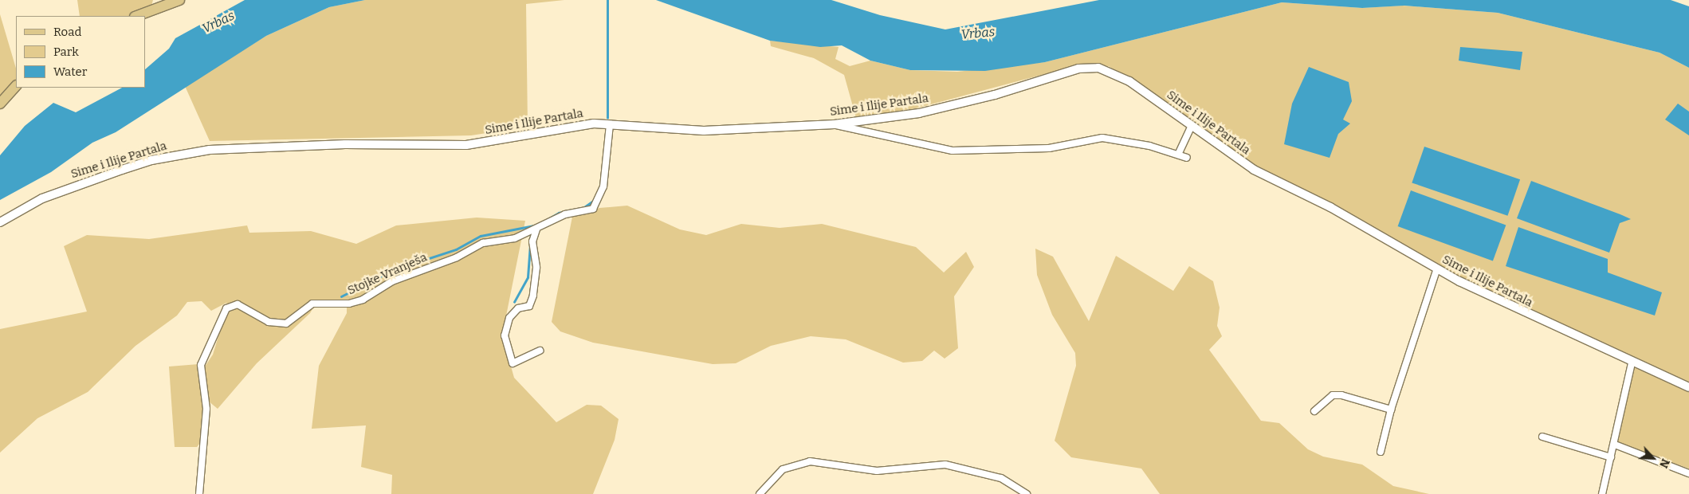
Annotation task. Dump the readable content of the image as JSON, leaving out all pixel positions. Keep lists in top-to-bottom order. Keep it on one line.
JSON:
{"streets":{"street":["Sime i Ilije Partala","Stojke Vranješa"]},"crossings":[["Sime i Ilije Partala","Stojke Vranješa"]],"water":["Vrbas"],"legend":["Road","Park","Water"],"north":"bottom right"}
